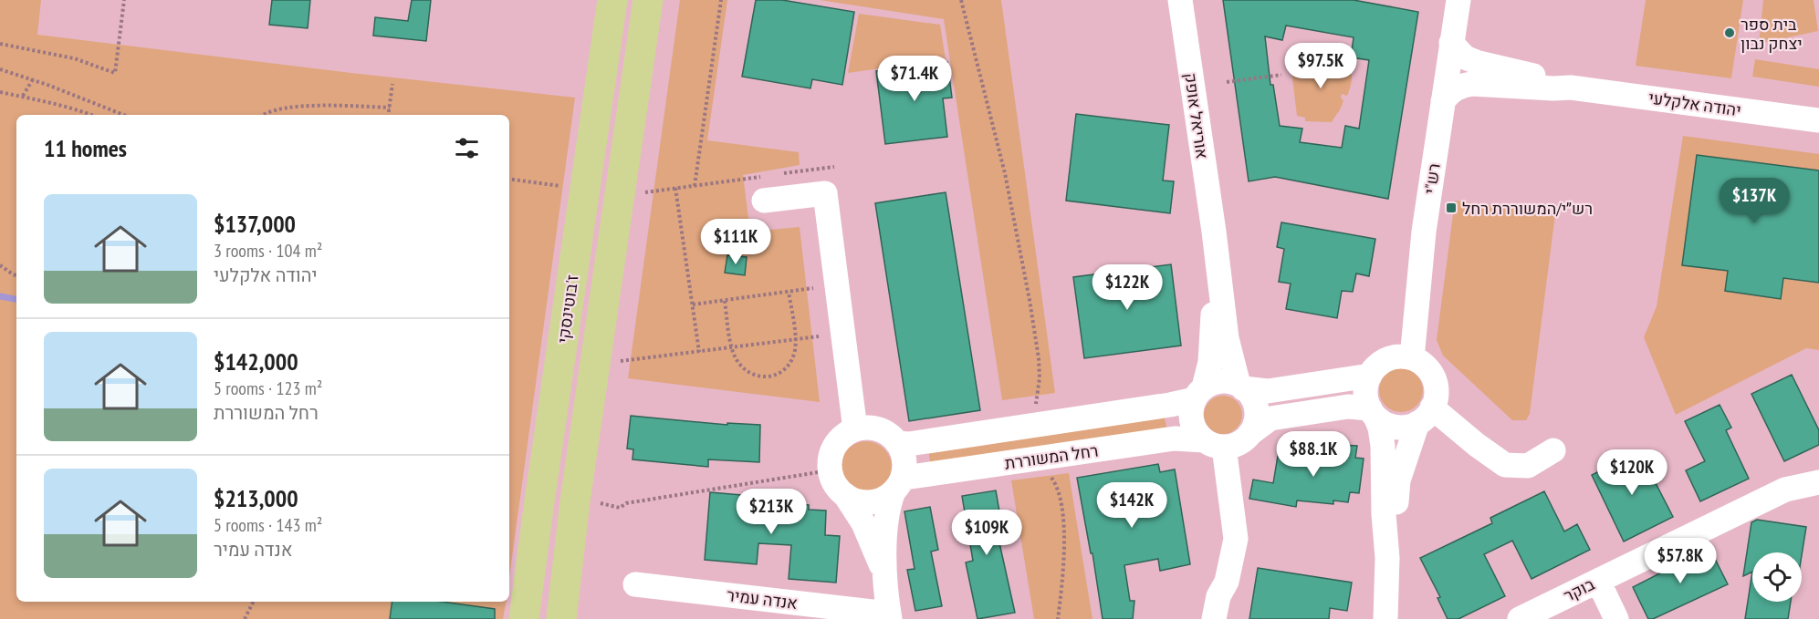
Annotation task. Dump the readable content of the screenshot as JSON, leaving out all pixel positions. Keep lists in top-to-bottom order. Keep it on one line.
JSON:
{"streets":{"main road":["ז'בוטינסקי"],"street":["יהודה אלקלעי","אוריאל אופק","רש\"י","רחל המשוררת","בוקר","אנדה עמיר"]},"crossings":[["יהודה אלקלעי","רש\"י"],["אוריאל אופק","רחל המשוררת"]],"places":{"other":["בית ספר יצחק נבון"],"transit":["רש״י/המשוררת רחל"]},"page":{"price":["$97.5K","$71.4K","$137K","$111K","$122K","$88.1K","$120K","$142K","$213K","$109K","$57.8K"],"heading":"11 homes","list":[{"name":"$137,000","note":"3 rooms · 104 m² · יהודה אלקלעי"},{"name":"$142,000","note":"5 rooms · 123 m² · רחל המשוררת"},{"name":"$213,000","note":"5 rooms · 143 m² · אנדה עמיר"}]}}
